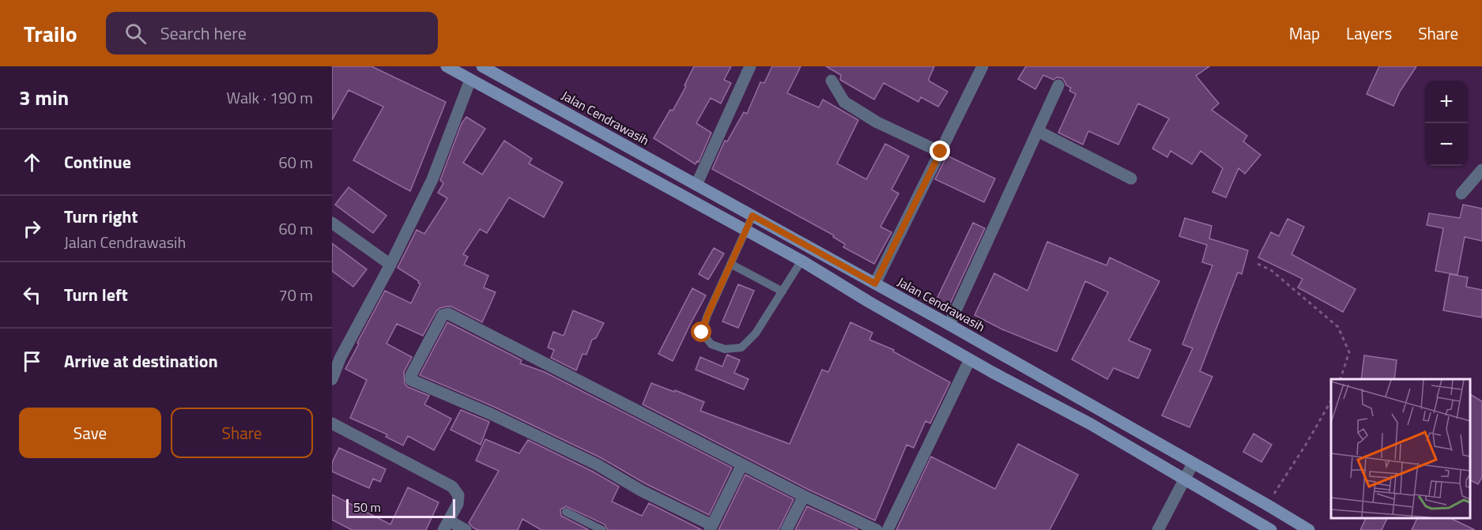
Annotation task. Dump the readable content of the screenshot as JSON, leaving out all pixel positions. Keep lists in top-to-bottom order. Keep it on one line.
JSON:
{"streets":{"main road":["Jalan Cendrawasih"]},"scale_bar":"50 m","page":{"header":"Trailo","search":"Search here","nav":["Map","Layers","Share"],"heading":["3 min","Walk · 190 m"],"map_buttons":["+","−"],"list":[["Continue","60 m"],["Turn right","Jalan Cendrawasih","60 m"],["Turn left","70 m"],"Arrive at destination"],"buttons":["Save","Share"],"scale":"50 m"}}
